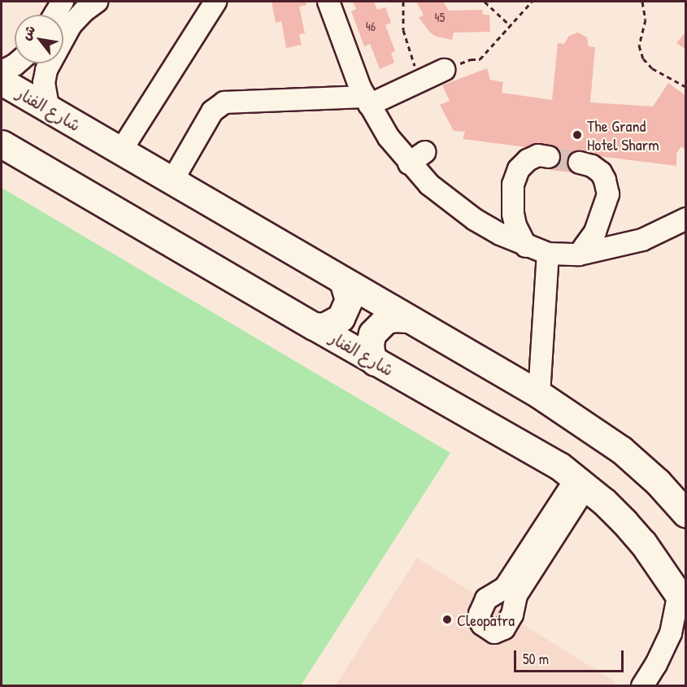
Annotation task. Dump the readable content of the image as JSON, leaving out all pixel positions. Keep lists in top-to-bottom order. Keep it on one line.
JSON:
{"streets":{"main road":["شارع الفنار"]},"places":["The Grand Hotel Sharm","Cleopatra"],"house_numbers":["45","46"],"scale_bar":"50 m","north":"top left"}
